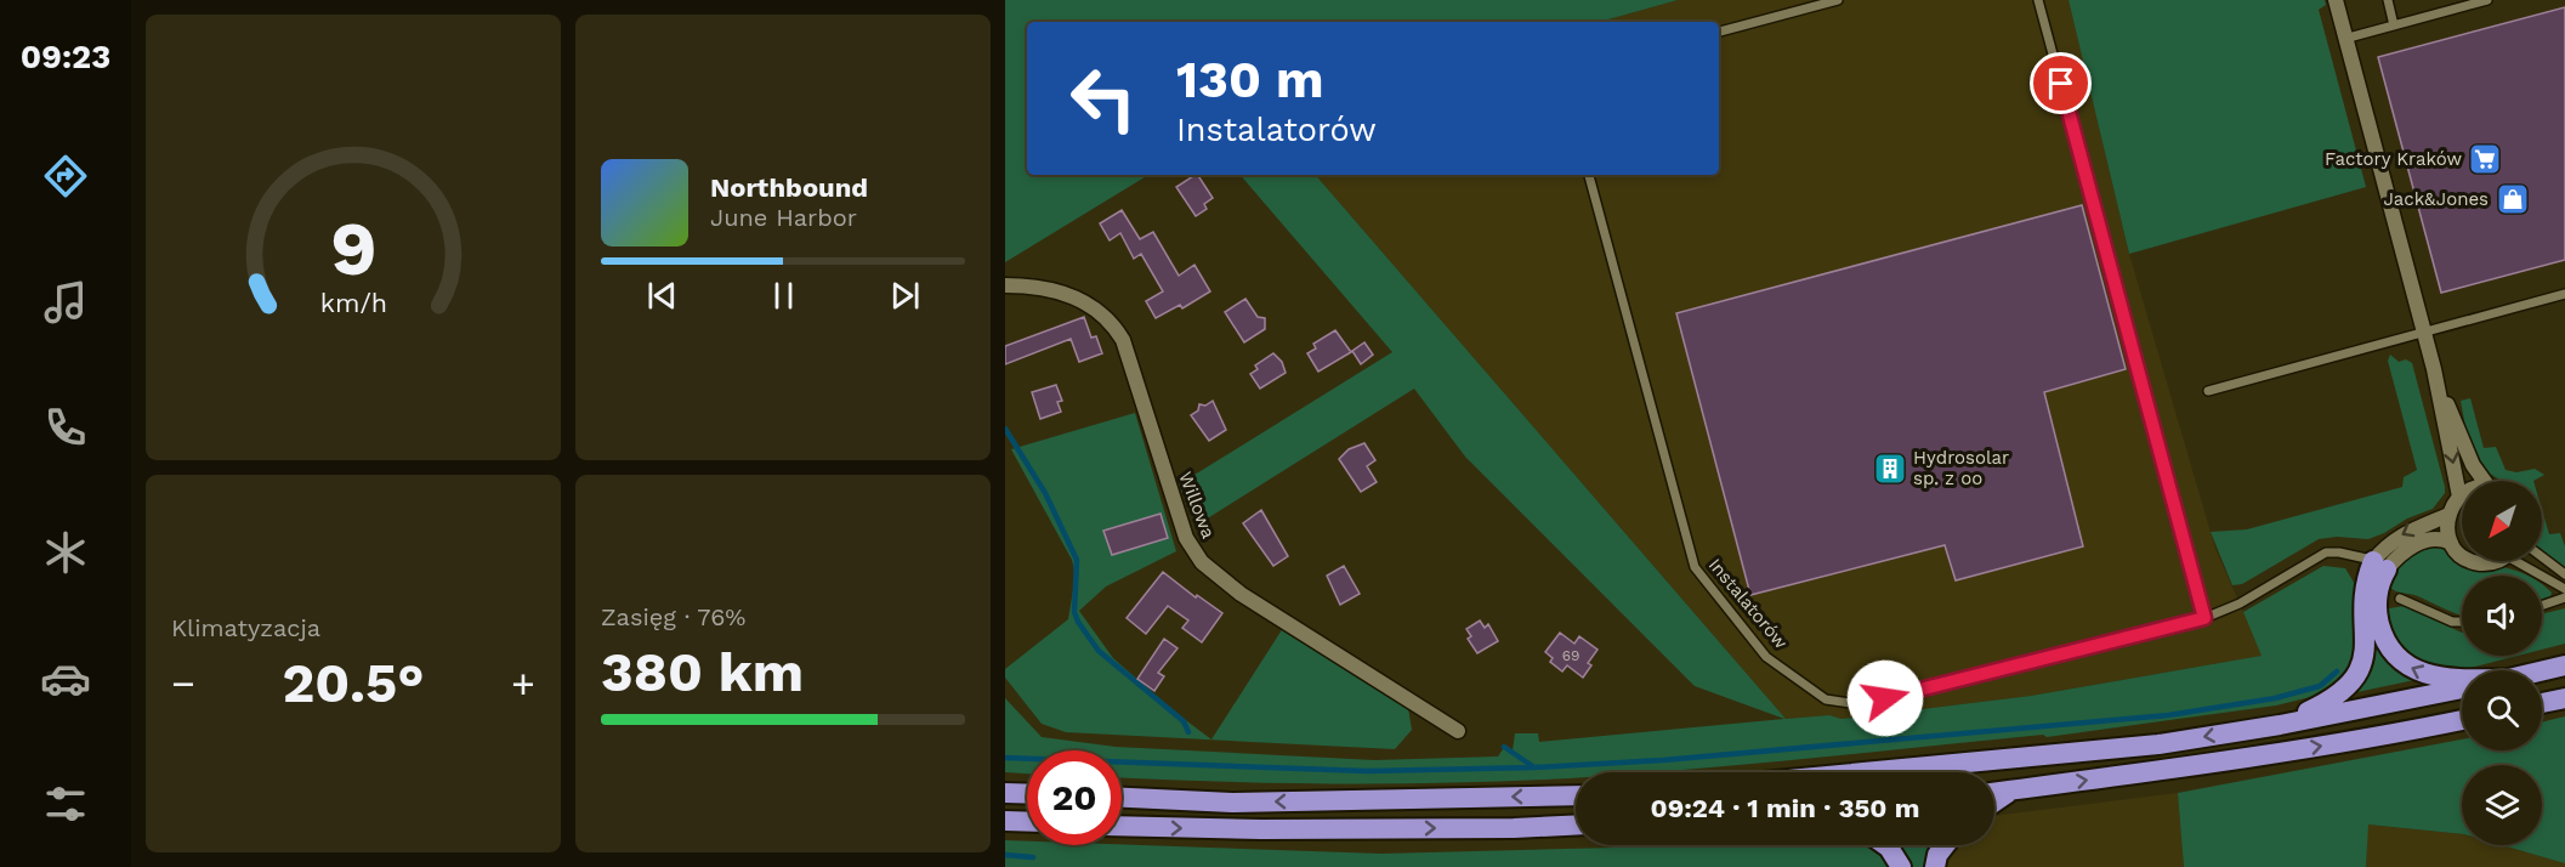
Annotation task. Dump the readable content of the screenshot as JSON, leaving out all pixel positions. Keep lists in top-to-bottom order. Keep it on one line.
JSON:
{"streets":{"street":["Willowa"],"lane":["Instalatorów"]},"places":{"supermarket":["Factory Kraków"],"shop":["Jack&Jones"],"building":["Hydrosolar sp. z oo"]},"house_numbers":["69"],"north":"bottom left","page":{"tabs":"09:23","turn":["130 m","Instalatorów"],"song":["Northbound","June Harbor"],"tile":["Klimatyzacja",["Zasięg · 76%","380 km"]],"heat":["−","20.5°","+"],"limit":"20","trip":"09:24 · 1 min · 350 m","gauge":["9","km/h"]}}
